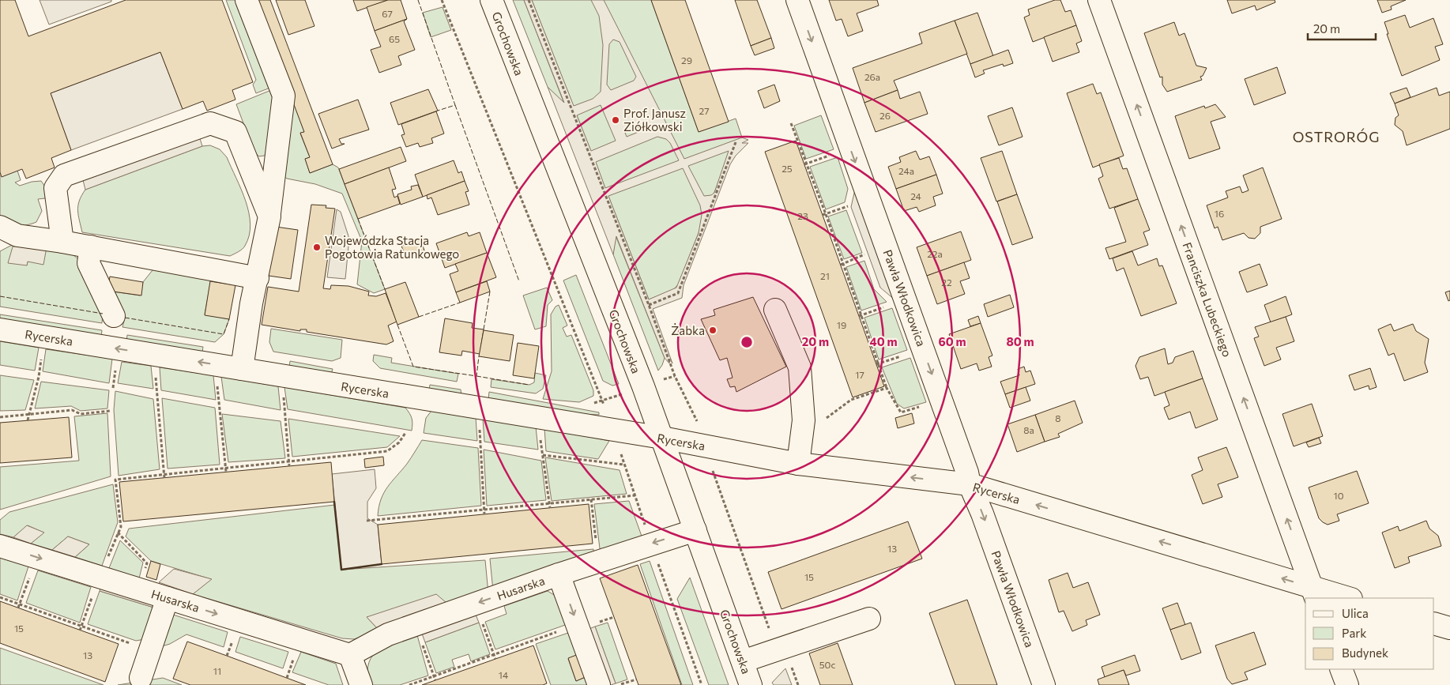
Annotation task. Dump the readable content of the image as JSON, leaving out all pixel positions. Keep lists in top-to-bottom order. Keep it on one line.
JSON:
{"streets":{"street":["Grochowska","Pawła Włodkowica","Franciszka Lubeckiego","Rycerska","Husarska"]},"crossings":[["Grochowska","Rycerska"],["Grochowska","Husarska"],["Pawła Włodkowica","Rycerska"],["Franciszka Lubeckiego","Rycerska"]],"one_way":["Pawła Włodkowica","Franciszka Lubeckiego","Rycerska"],"districts":["OSTRORÓG"],"places":["Prof. Janusz Ziółkowski","Wojewódzka Stacja Pogotowia Ratunkowego","Żabka"],"house_numbers":["67","65","29","26a","27","26","25","24a","24","16","23","22a","21","22","19","17","8","8a","10","13","15","15","13","50c","11","14"],"legend":["Ulica","Park","Budynek"],"scale_bar":"20 m","rings":["20 m","40 m","60 m","80 m"]}
